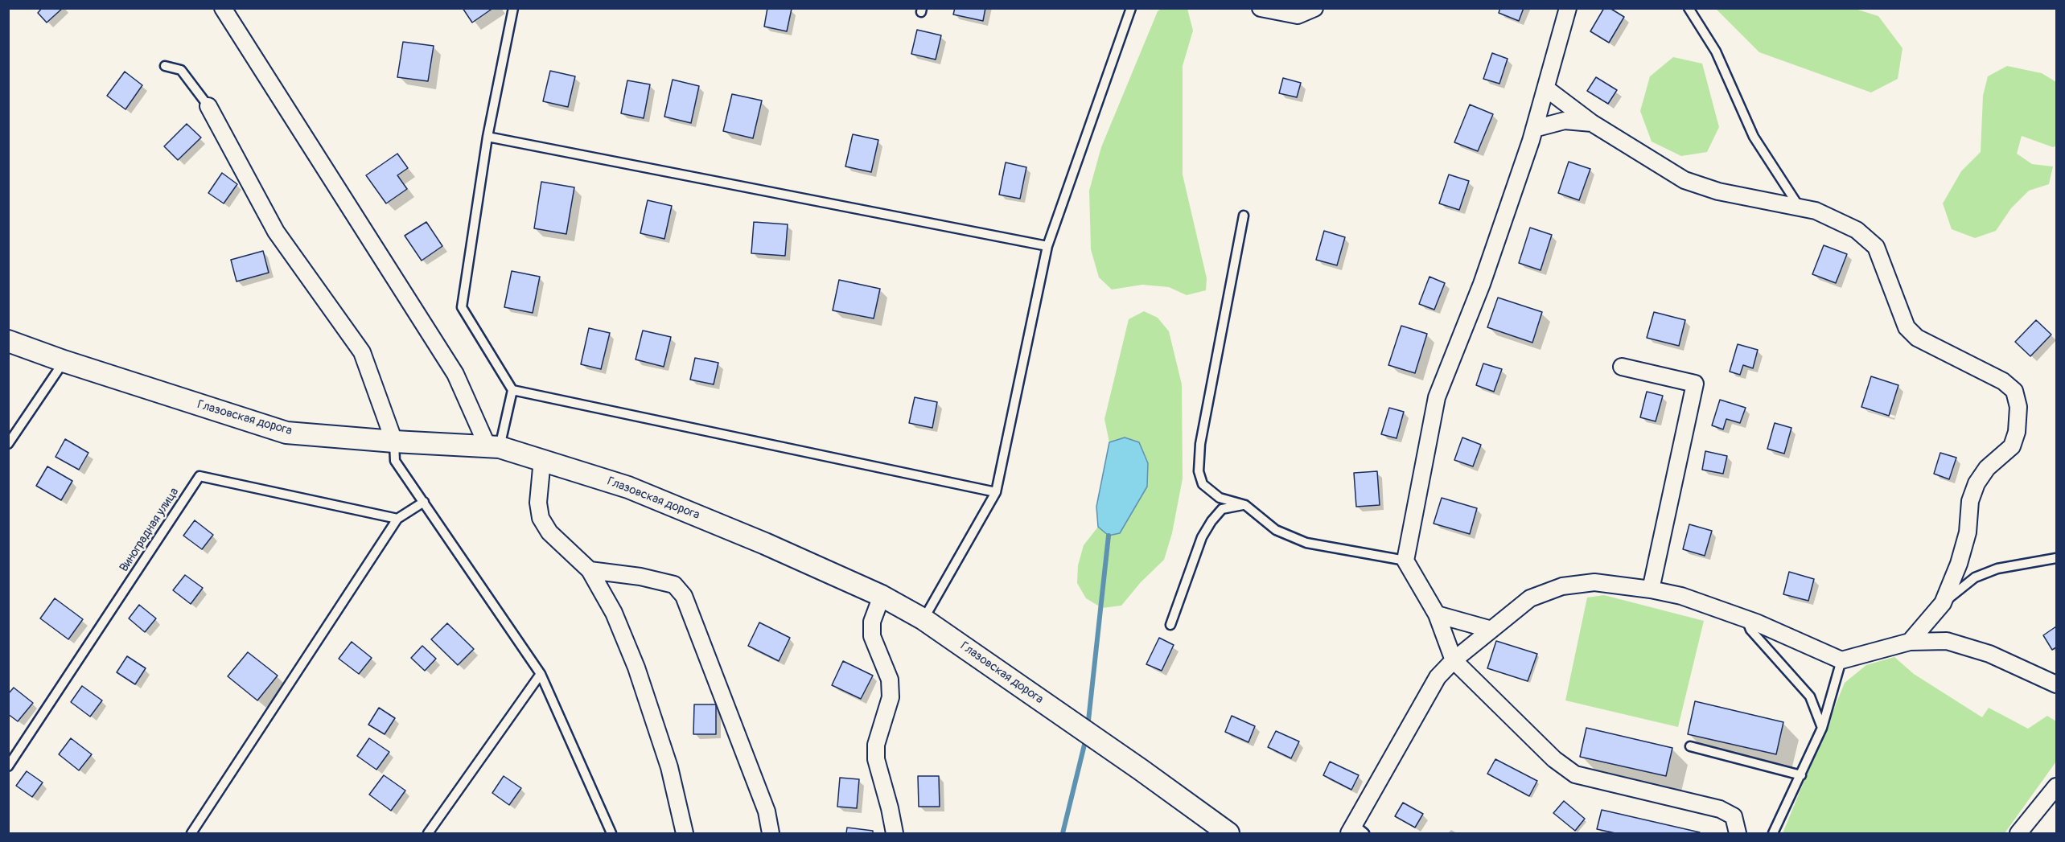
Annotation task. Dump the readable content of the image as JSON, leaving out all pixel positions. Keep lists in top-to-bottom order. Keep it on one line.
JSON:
{"streets":{"street":["Глазовская дорога"],"lane":["Виноградная улица"]}}
